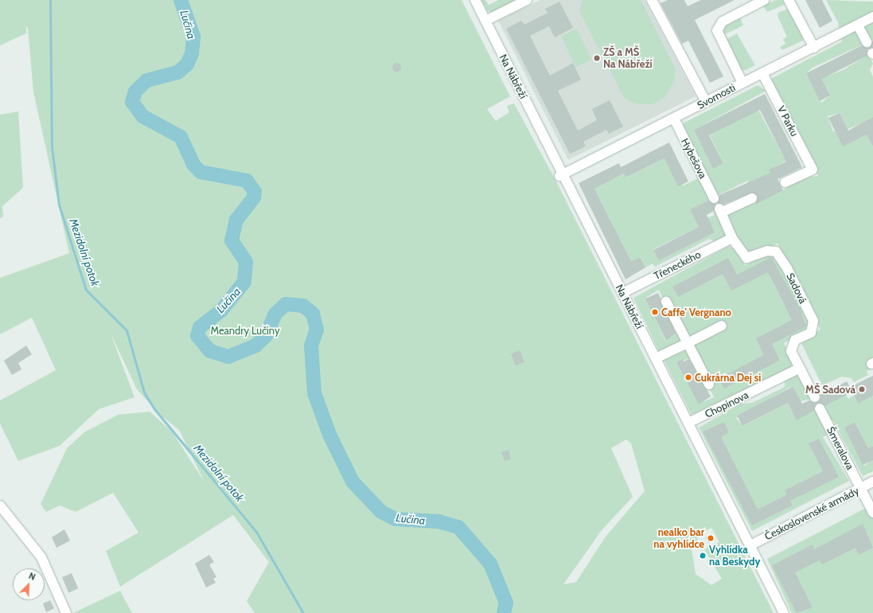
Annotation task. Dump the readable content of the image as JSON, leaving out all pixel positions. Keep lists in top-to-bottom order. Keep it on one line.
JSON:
{"streets":{"street":["Na Nábřeží","Svornosti","V Parku","Hybešova","Třeneckého","Sadová","Chopinova","Šmeralova","Československé armády"]},"crossings":[["Na Nábřeží","Svornosti"],["Na Nábřeží","Třeneckého"],["Na Nábřeží","Chopinova"],["Na Nábřeží","Československé armády"],["Svornosti","V Parku"],["Svornosti","Hybešova"],["Třeneckého","Sadová"],["Sadová","Chopinova"],["Šmeralova","Československé armády"]],"water":["Lučina","Mezidolní potok"],"parks":["Meandry Lučiny"],"places":["ZŠ a MŠ Na Nábřeží","Caffe' Vergnano","Cukrárna Dej si","MŠ Sadová","nealko bar na vyhlídce","Vyhlídka na Beskydy"],"north":"top right"}
